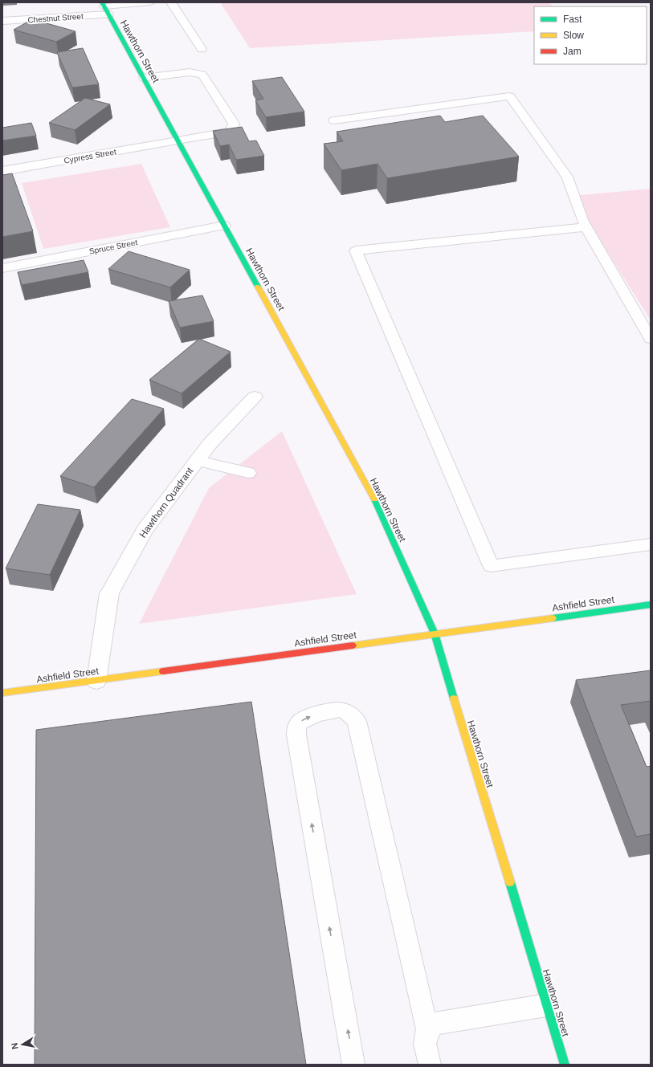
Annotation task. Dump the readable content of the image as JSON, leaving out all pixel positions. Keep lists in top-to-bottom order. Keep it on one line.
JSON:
{"streets":{"main road":["Hawthorn Street","Ashfield Street"],"street":["Chestnut Street","Cypress Street","Spruce Street","Hawthorn Quadrant"]},"crossings":[["Chestnut Street","Hawthorn Street"],["Hawthorn Street","Cypress Street"],["Hawthorn Street","Spruce Street"],["Hawthorn Street","Ashfield Street"],["Hawthorn Quadrant","Ashfield Street"]],"legend":["Fast","Slow","Jam"],"north":"left"}
